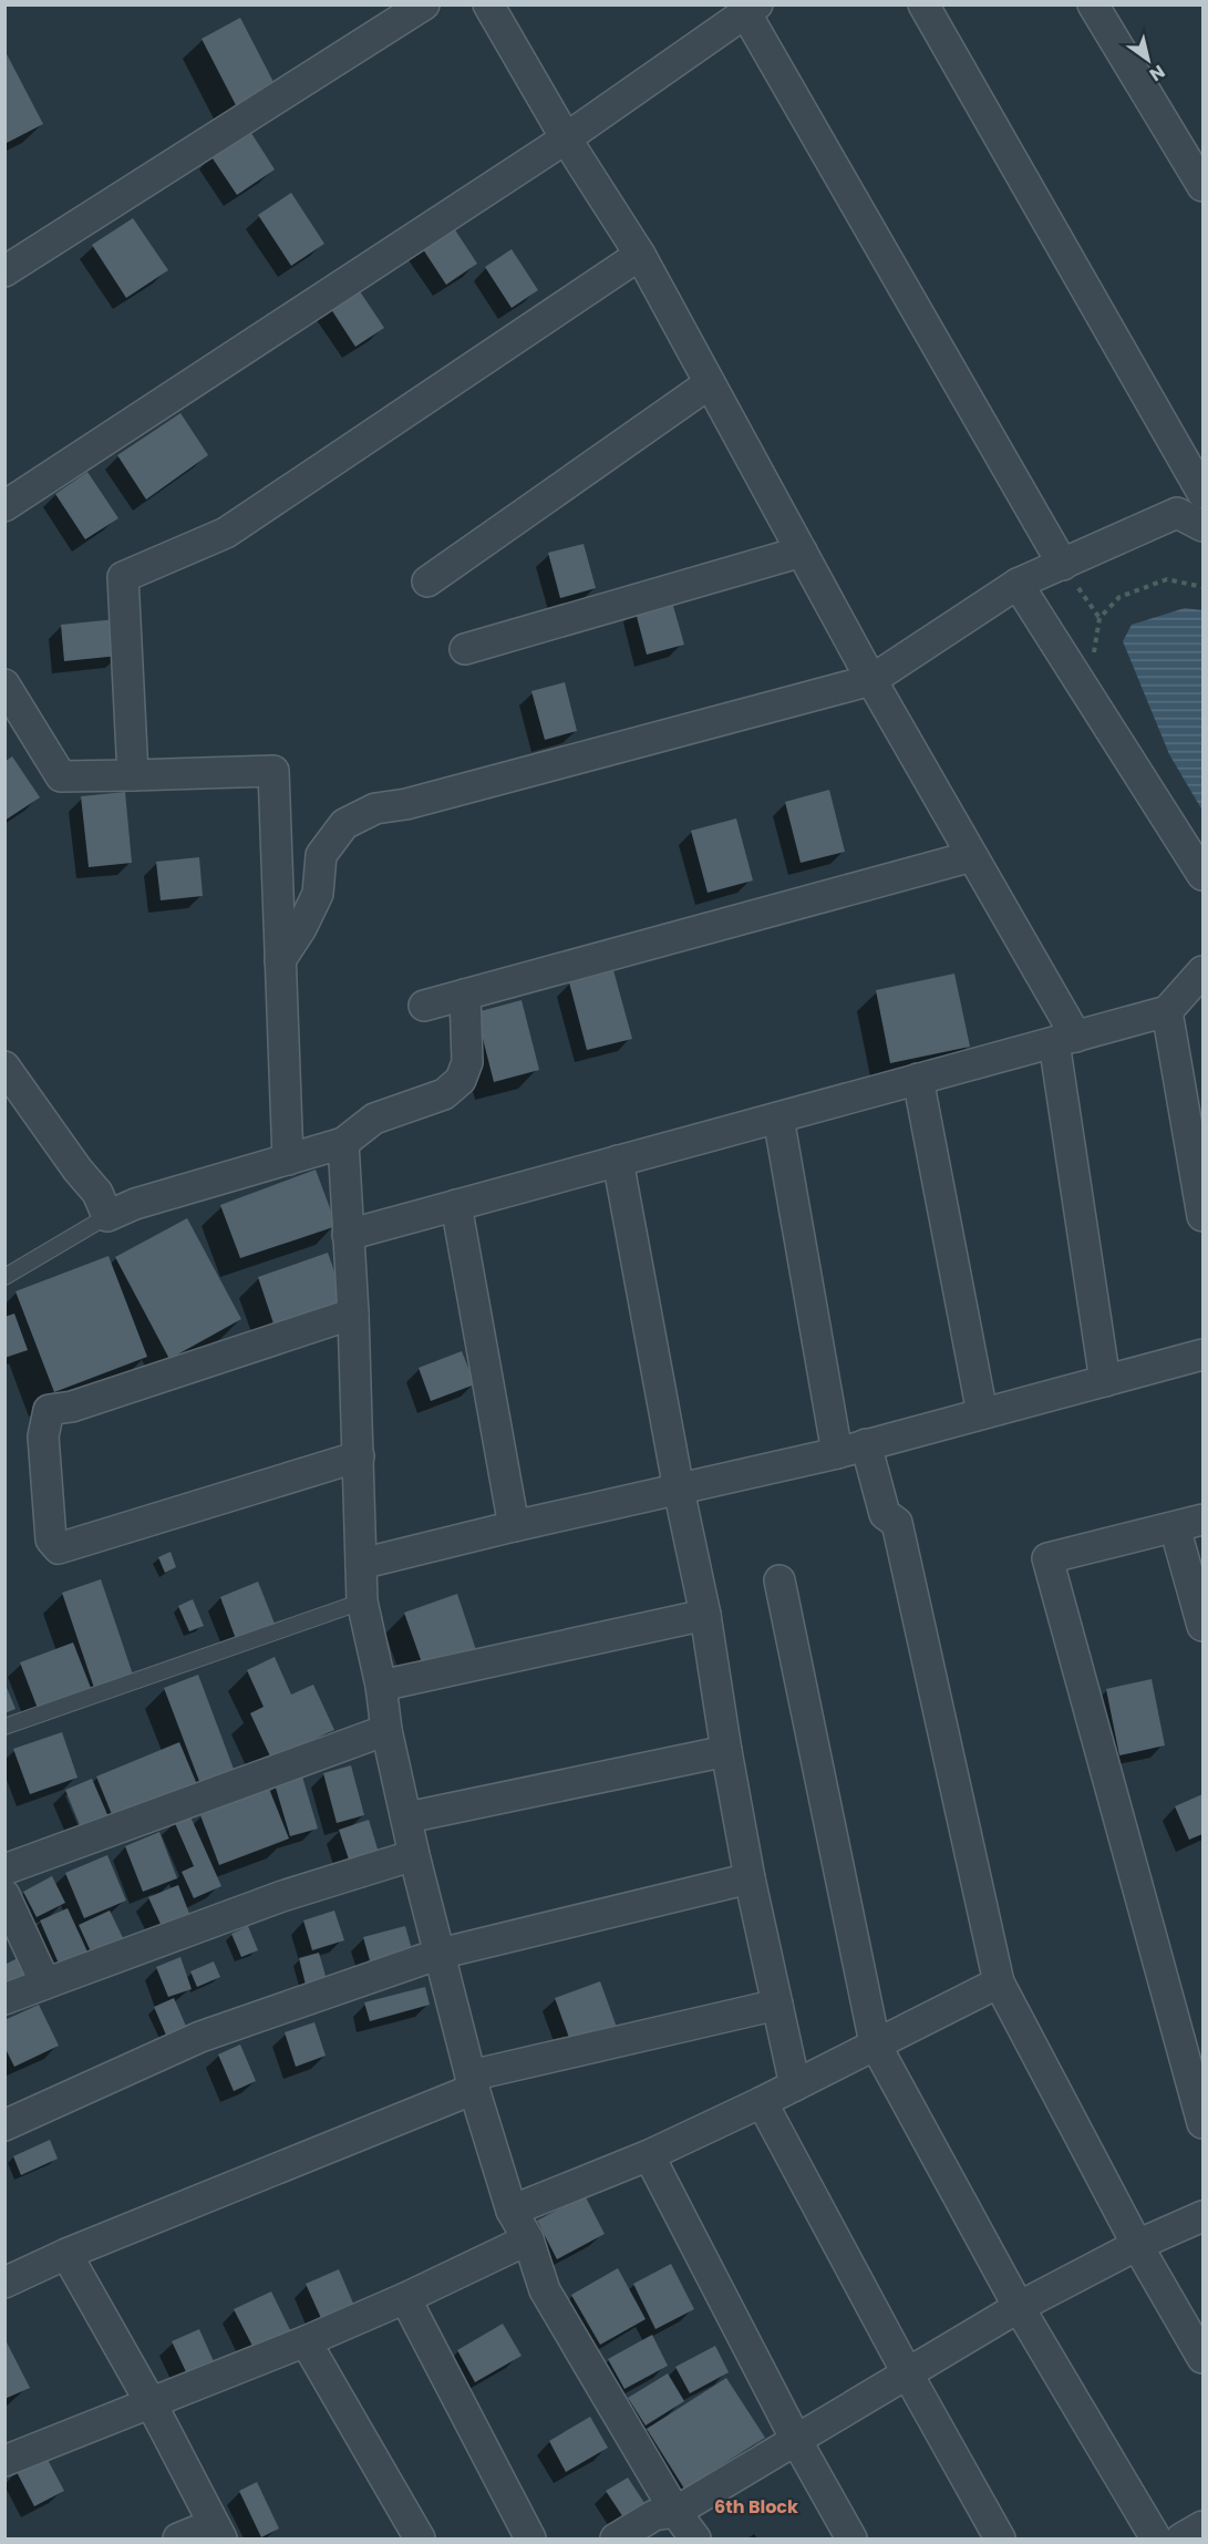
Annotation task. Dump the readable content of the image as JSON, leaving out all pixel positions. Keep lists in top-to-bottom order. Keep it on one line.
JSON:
{"districts":["6th Block"],"north":"bottom right"}
